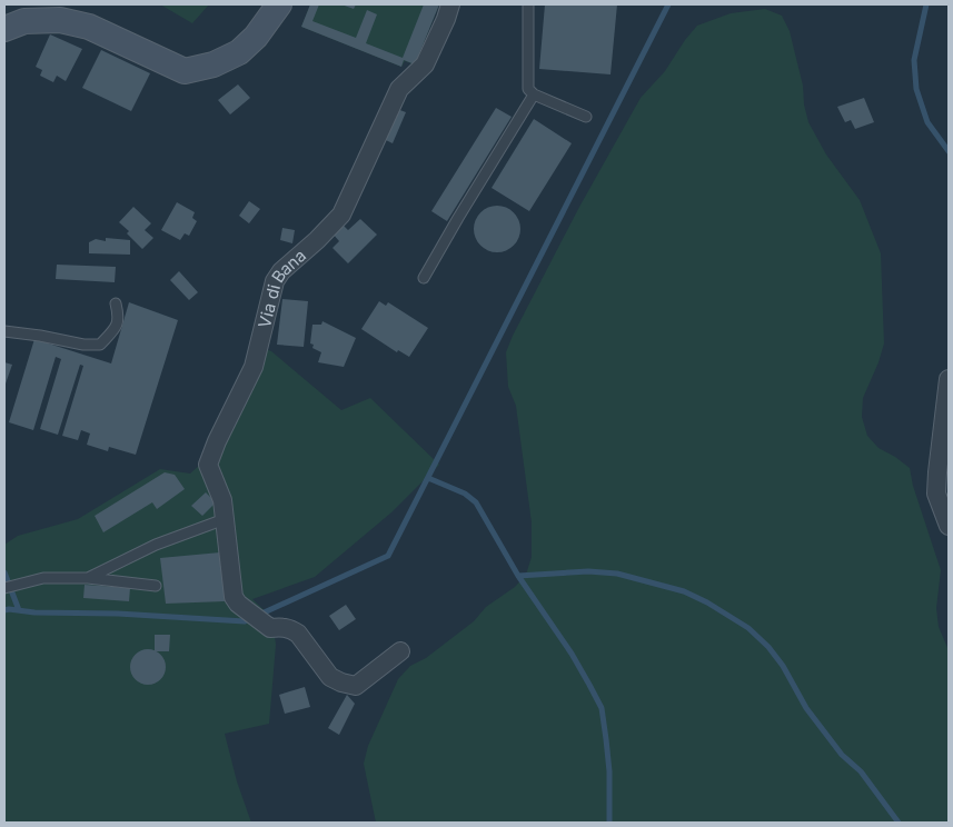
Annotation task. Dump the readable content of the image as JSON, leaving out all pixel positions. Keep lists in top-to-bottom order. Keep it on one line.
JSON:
{"streets":{"street":["Via di Bana"]}}
